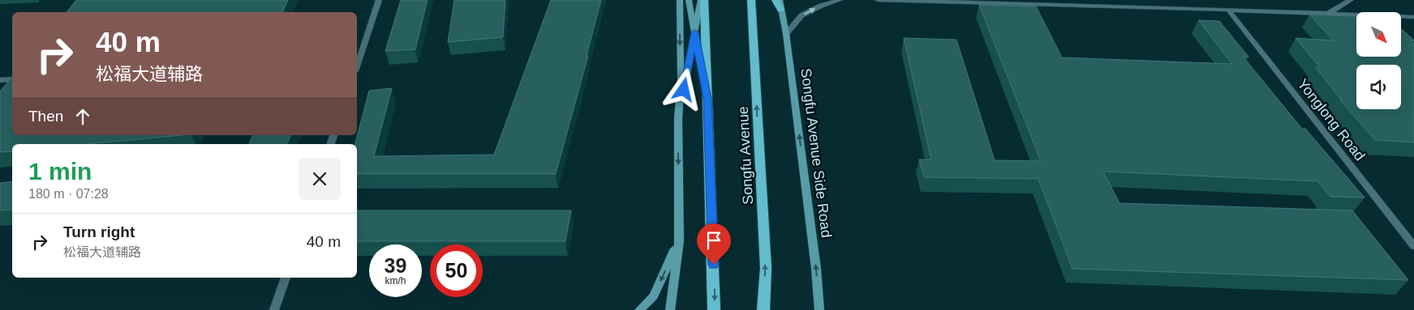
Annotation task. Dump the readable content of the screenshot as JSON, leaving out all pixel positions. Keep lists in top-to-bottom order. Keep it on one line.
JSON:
{"streets":{"main road":["Songfu Avenue Side Road","Songfu Avenue"],"street":["Yonglong Road"]},"one_way":["Songfu Avenue Side Road"],"north":"bottom right","page":{"turn":["40 m","松福大道辅路"],"then":"Then","heading":["1 min","180 m · 07:28"],"list":[{"name":"Turn right","note":"松福大道辅路","value":"40 m"}],"speed":"39 km/h","limit":"50"}}
